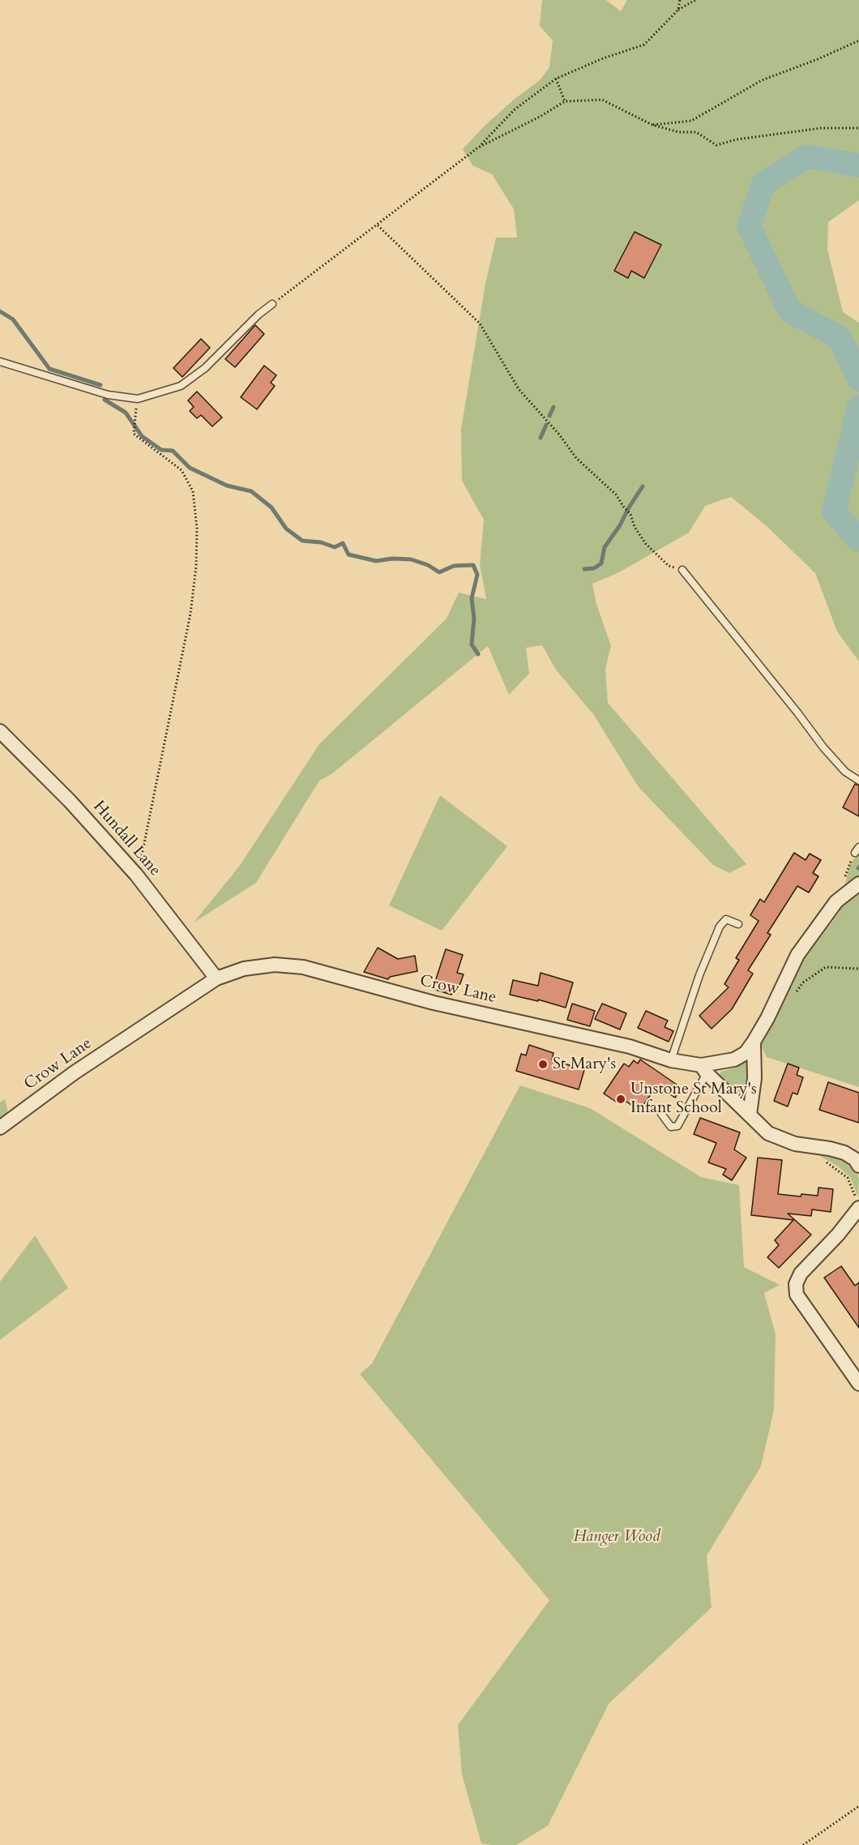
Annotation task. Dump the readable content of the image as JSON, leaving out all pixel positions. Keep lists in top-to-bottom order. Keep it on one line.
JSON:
{"streets":{"street":["Hundall Lane","Crow Lane"]},"crossings":[["Hundall Lane","Crow Lane"]],"parks":["Hanger Wood"],"places":["St Mary's","Unstone St Mary's Infant School"]}
